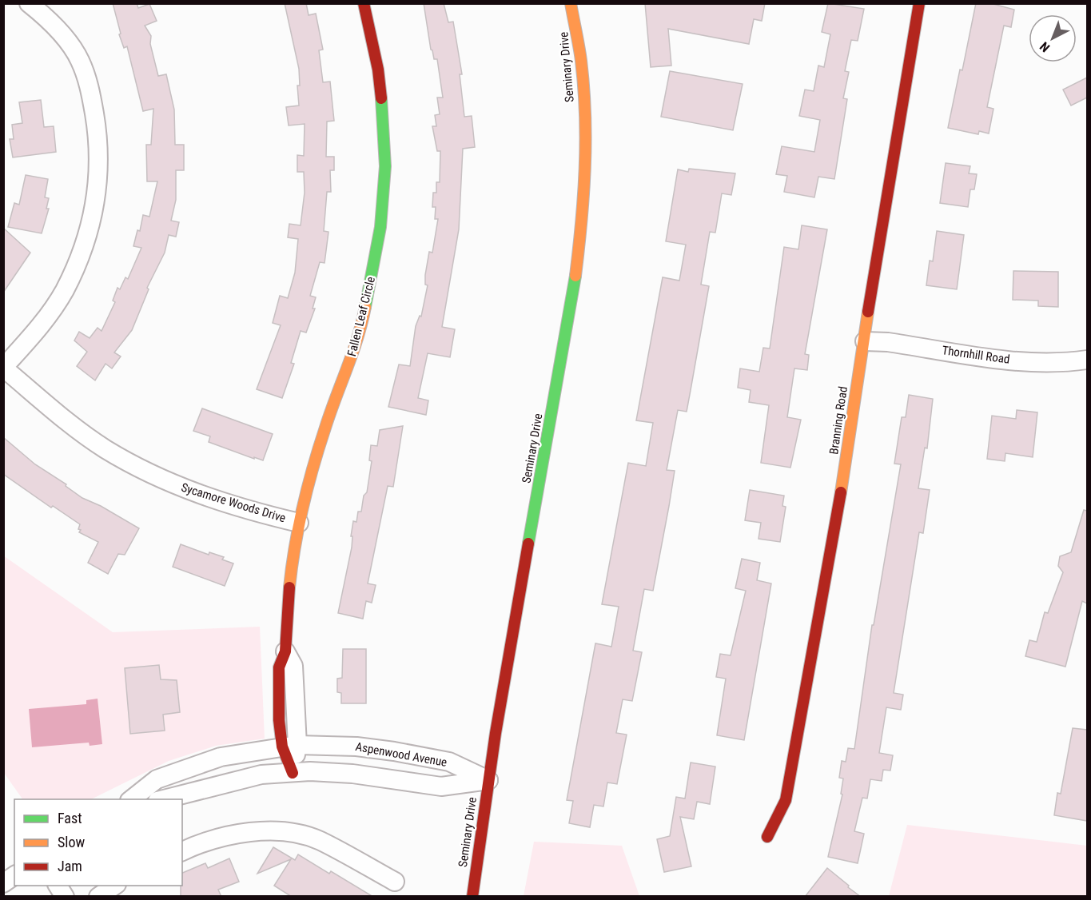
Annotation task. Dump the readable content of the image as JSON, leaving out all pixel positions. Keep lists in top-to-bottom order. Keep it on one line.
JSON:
{"streets":{"street":["Seminary Drive","Fallen Leaf Circle","Thornhill Road","Branning Road","Sycamore Woods Drive","Aspenwood Avenue"]},"crossings":[["Seminary Drive","Aspenwood Avenue"],["Fallen Leaf Circle","Sycamore Woods Drive"],["Fallen Leaf Circle","Aspenwood Avenue"],["Thornhill Road","Branning Road"]],"legend":["Fast","Slow","Jam"],"north":"bottom left"}
